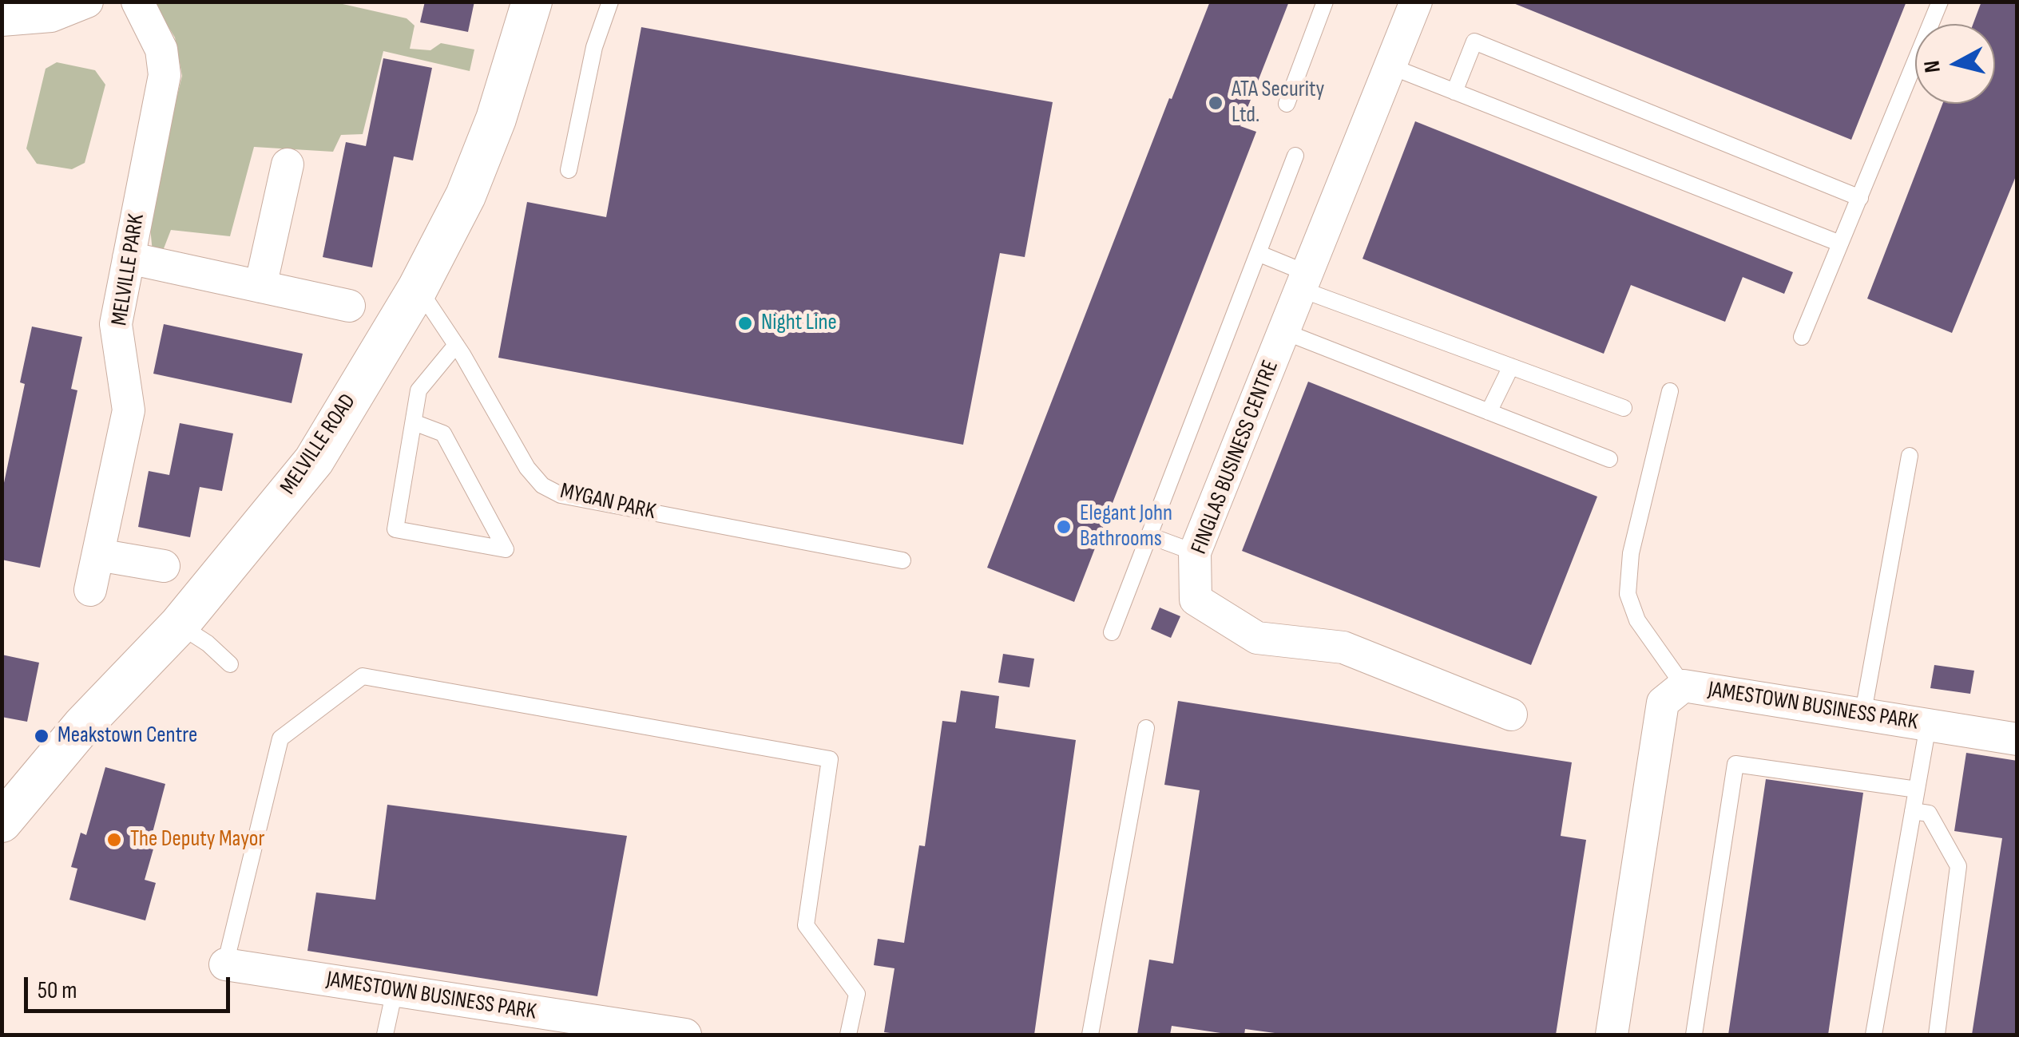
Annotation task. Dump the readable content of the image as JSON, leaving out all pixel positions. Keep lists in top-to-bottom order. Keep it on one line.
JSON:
{"streets":{"street":["MELVILLE PARK","MELVILLE ROAD","FINGLAS BUSINESS CENTRE","JAMESTOWN BUSINESS PARK"],"lane":["MYGAN PARK"]},"crossings":[["MELVILLE ROAD","MYGAN PARK"]],"places":["ATA Security Ltd.","Night Line","Elegant John Bathrooms","Meakstown Centre","The Deputy Mayor"],"scale_bar":"50 m","north":"left"}
